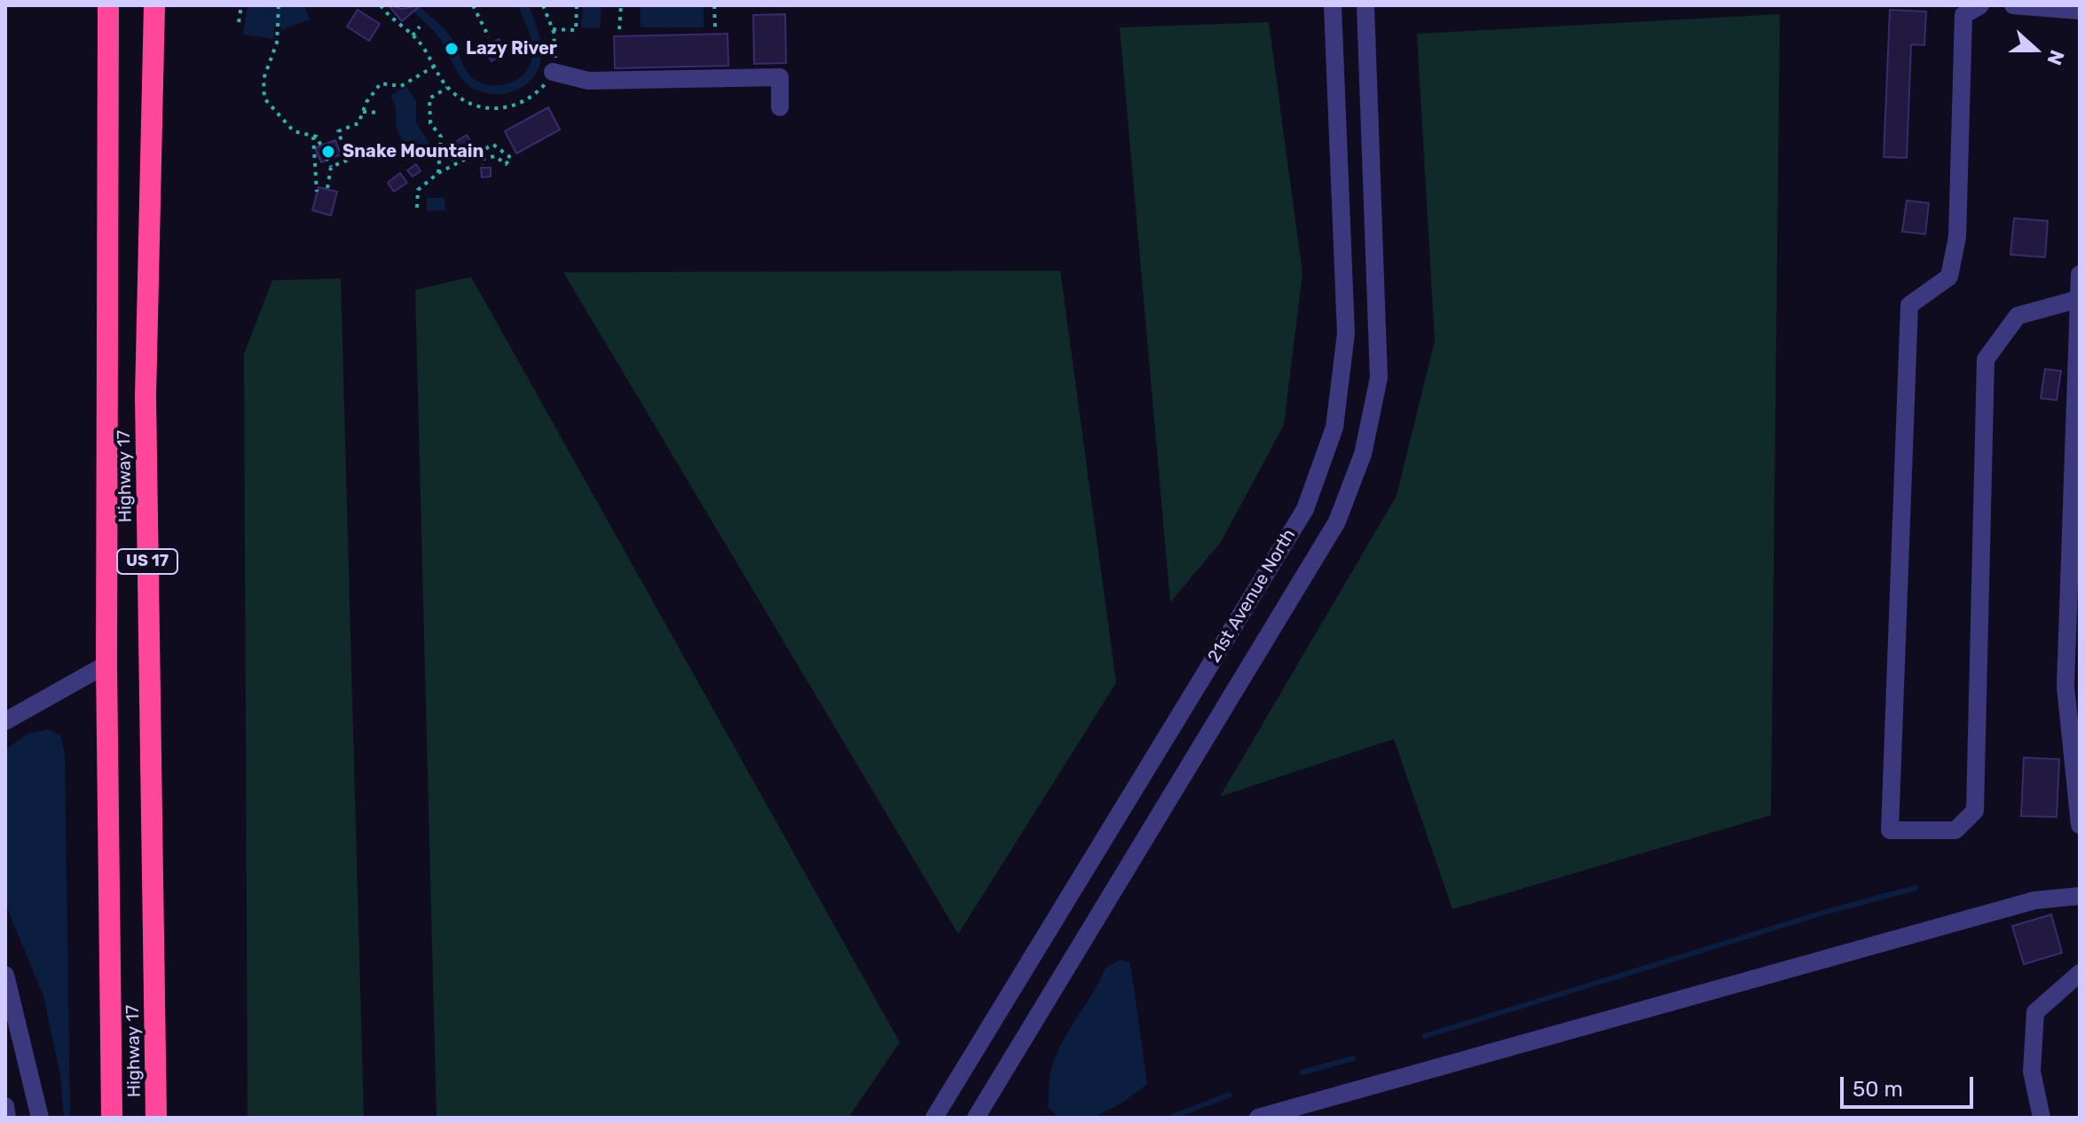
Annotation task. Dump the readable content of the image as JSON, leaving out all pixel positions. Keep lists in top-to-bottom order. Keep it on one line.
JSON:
{"streets":{"highway":["Highway 17","US 17"],"street":["21st Avenue North"]},"places":["Lazy River","Snake Mountain"],"scale_bar":"50 m","north":"right"}
